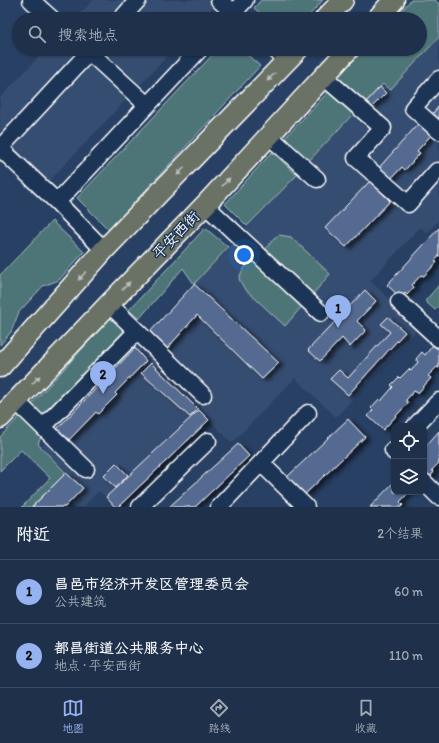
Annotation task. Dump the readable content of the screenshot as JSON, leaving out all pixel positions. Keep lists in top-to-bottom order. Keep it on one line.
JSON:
{"streets":{"main road":["平安西街"]},"page":{"search":"搜索地点","pins":["1","2"],"heading":["附近","2个结果"],"list":[{"mark":"1","name":"昌邑市经济开发区管理委员会","note":"公共建筑","value":"60 m"},{"mark":"2","name":"都昌街道公共服务中心","note":"地点 · 平安西街","value":"110 m"}],"nav":["地图","路线","收藏"]}}
